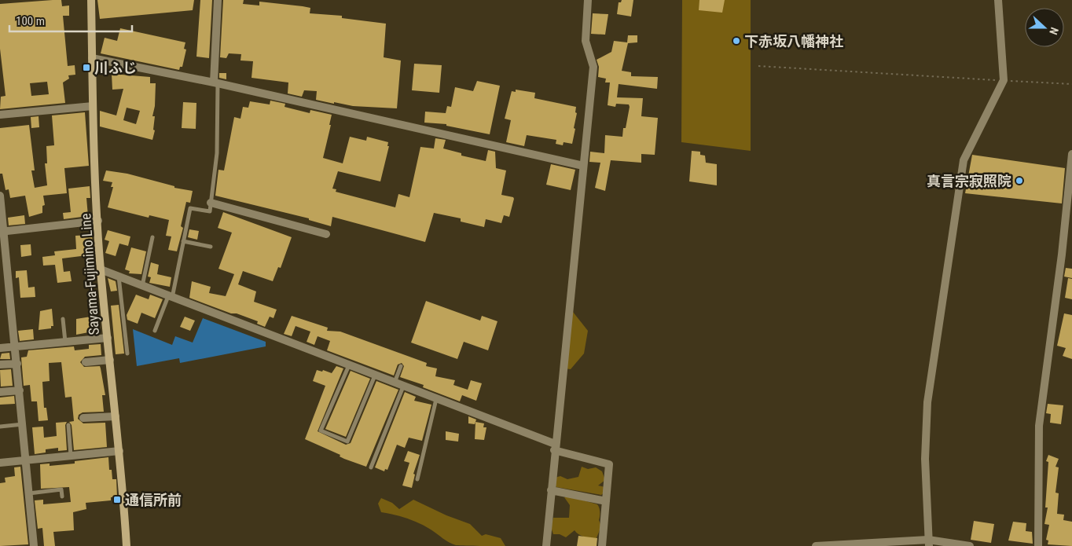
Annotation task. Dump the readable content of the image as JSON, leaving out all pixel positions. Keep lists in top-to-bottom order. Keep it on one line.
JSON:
{"streets":{"main road":["Sayama-Fujimino Line"]},"places":{"other":["下赤坂八幡神社","真言宗寂照院"],"transit":["川ふじ","通信所前"]},"scale_bar":"100 m","north":"right"}
